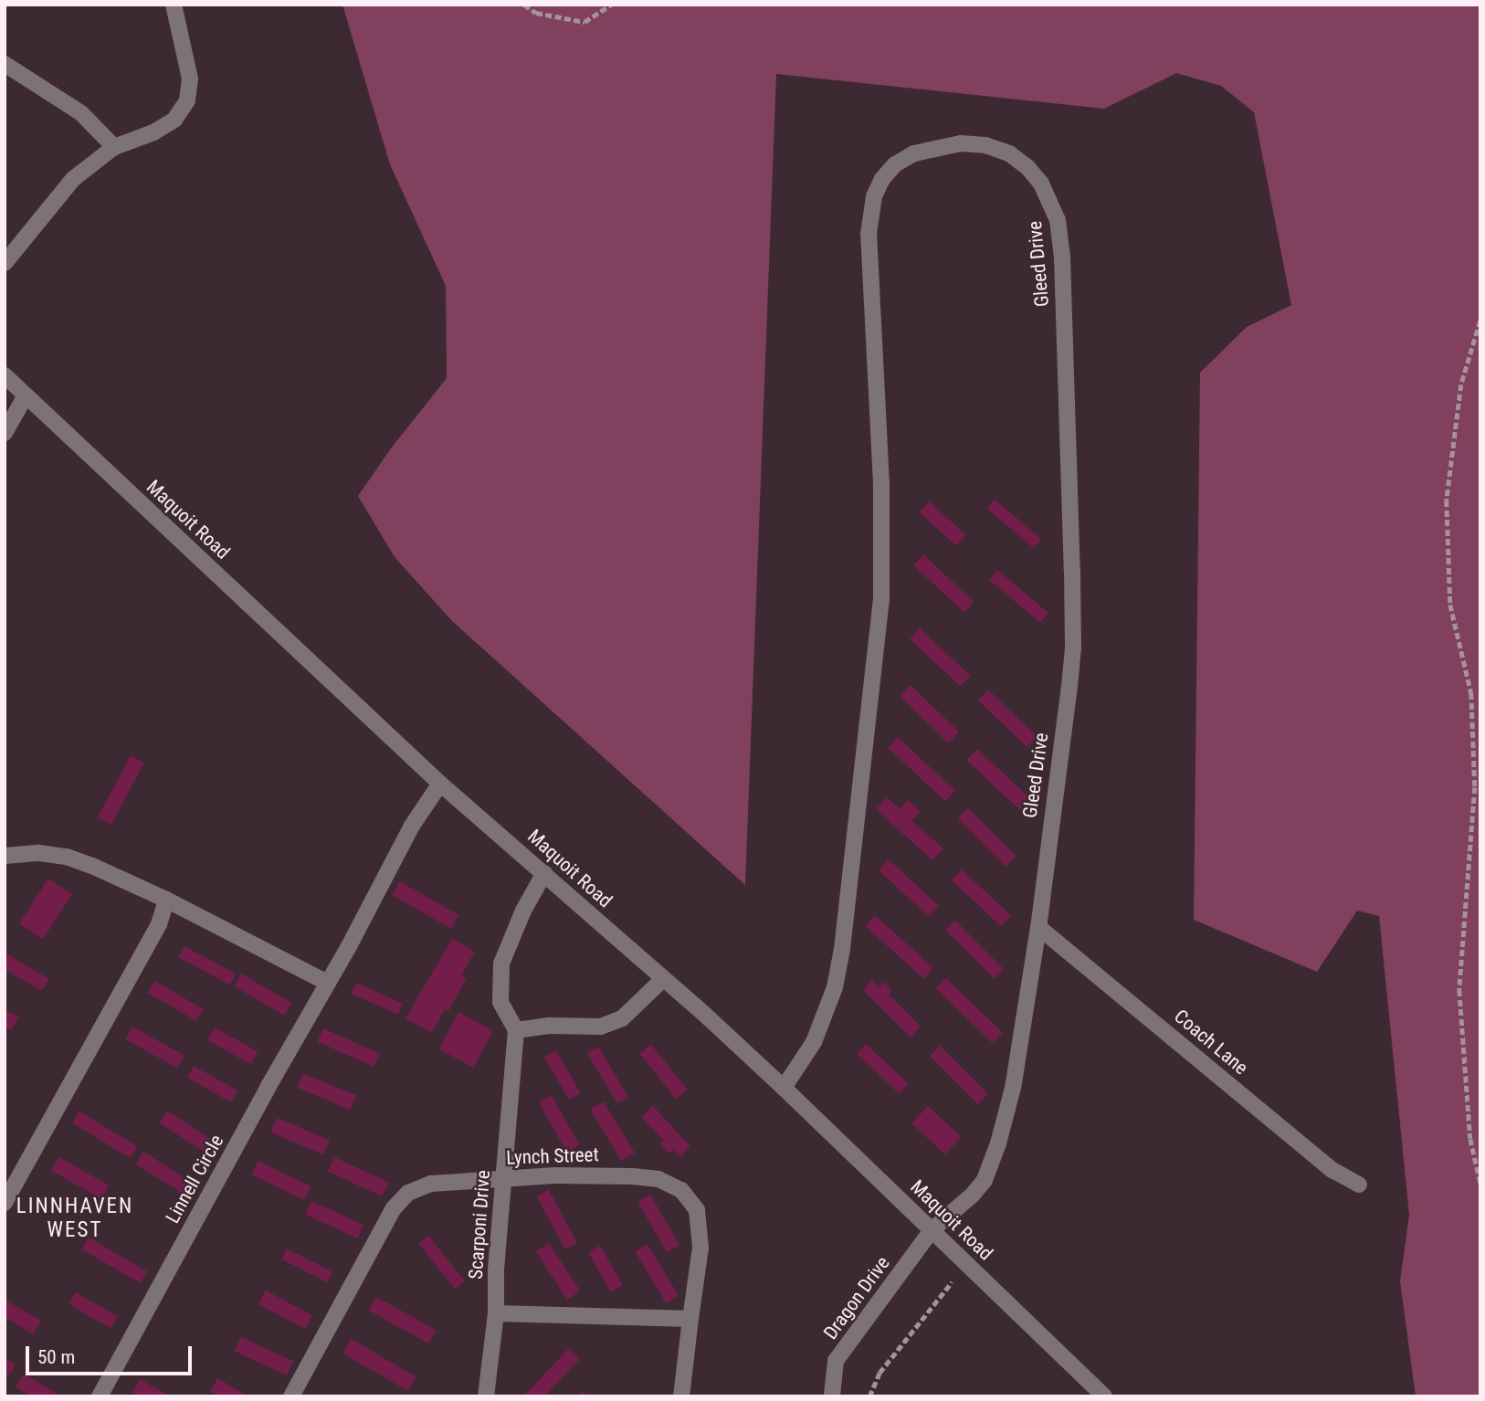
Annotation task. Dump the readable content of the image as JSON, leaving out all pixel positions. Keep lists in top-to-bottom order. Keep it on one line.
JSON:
{"streets":{"street":["Gleed Drive","Maquoit Road","Coach Lane","Lynch Street","Linnell Circle","Scarponi Drive","Dragon Drive"]},"crossings":[["Gleed Drive","Maquoit Road"],["Gleed Drive","Coach Lane"],["Gleed Drive","Dragon Drive"],["Maquoit Road","Linnell Circle"],["Maquoit Road","Dragon Drive"],["Lynch Street","Scarponi Drive"]],"districts":["LINNHAVEN WEST"],"scale_bar":"50 m"}
